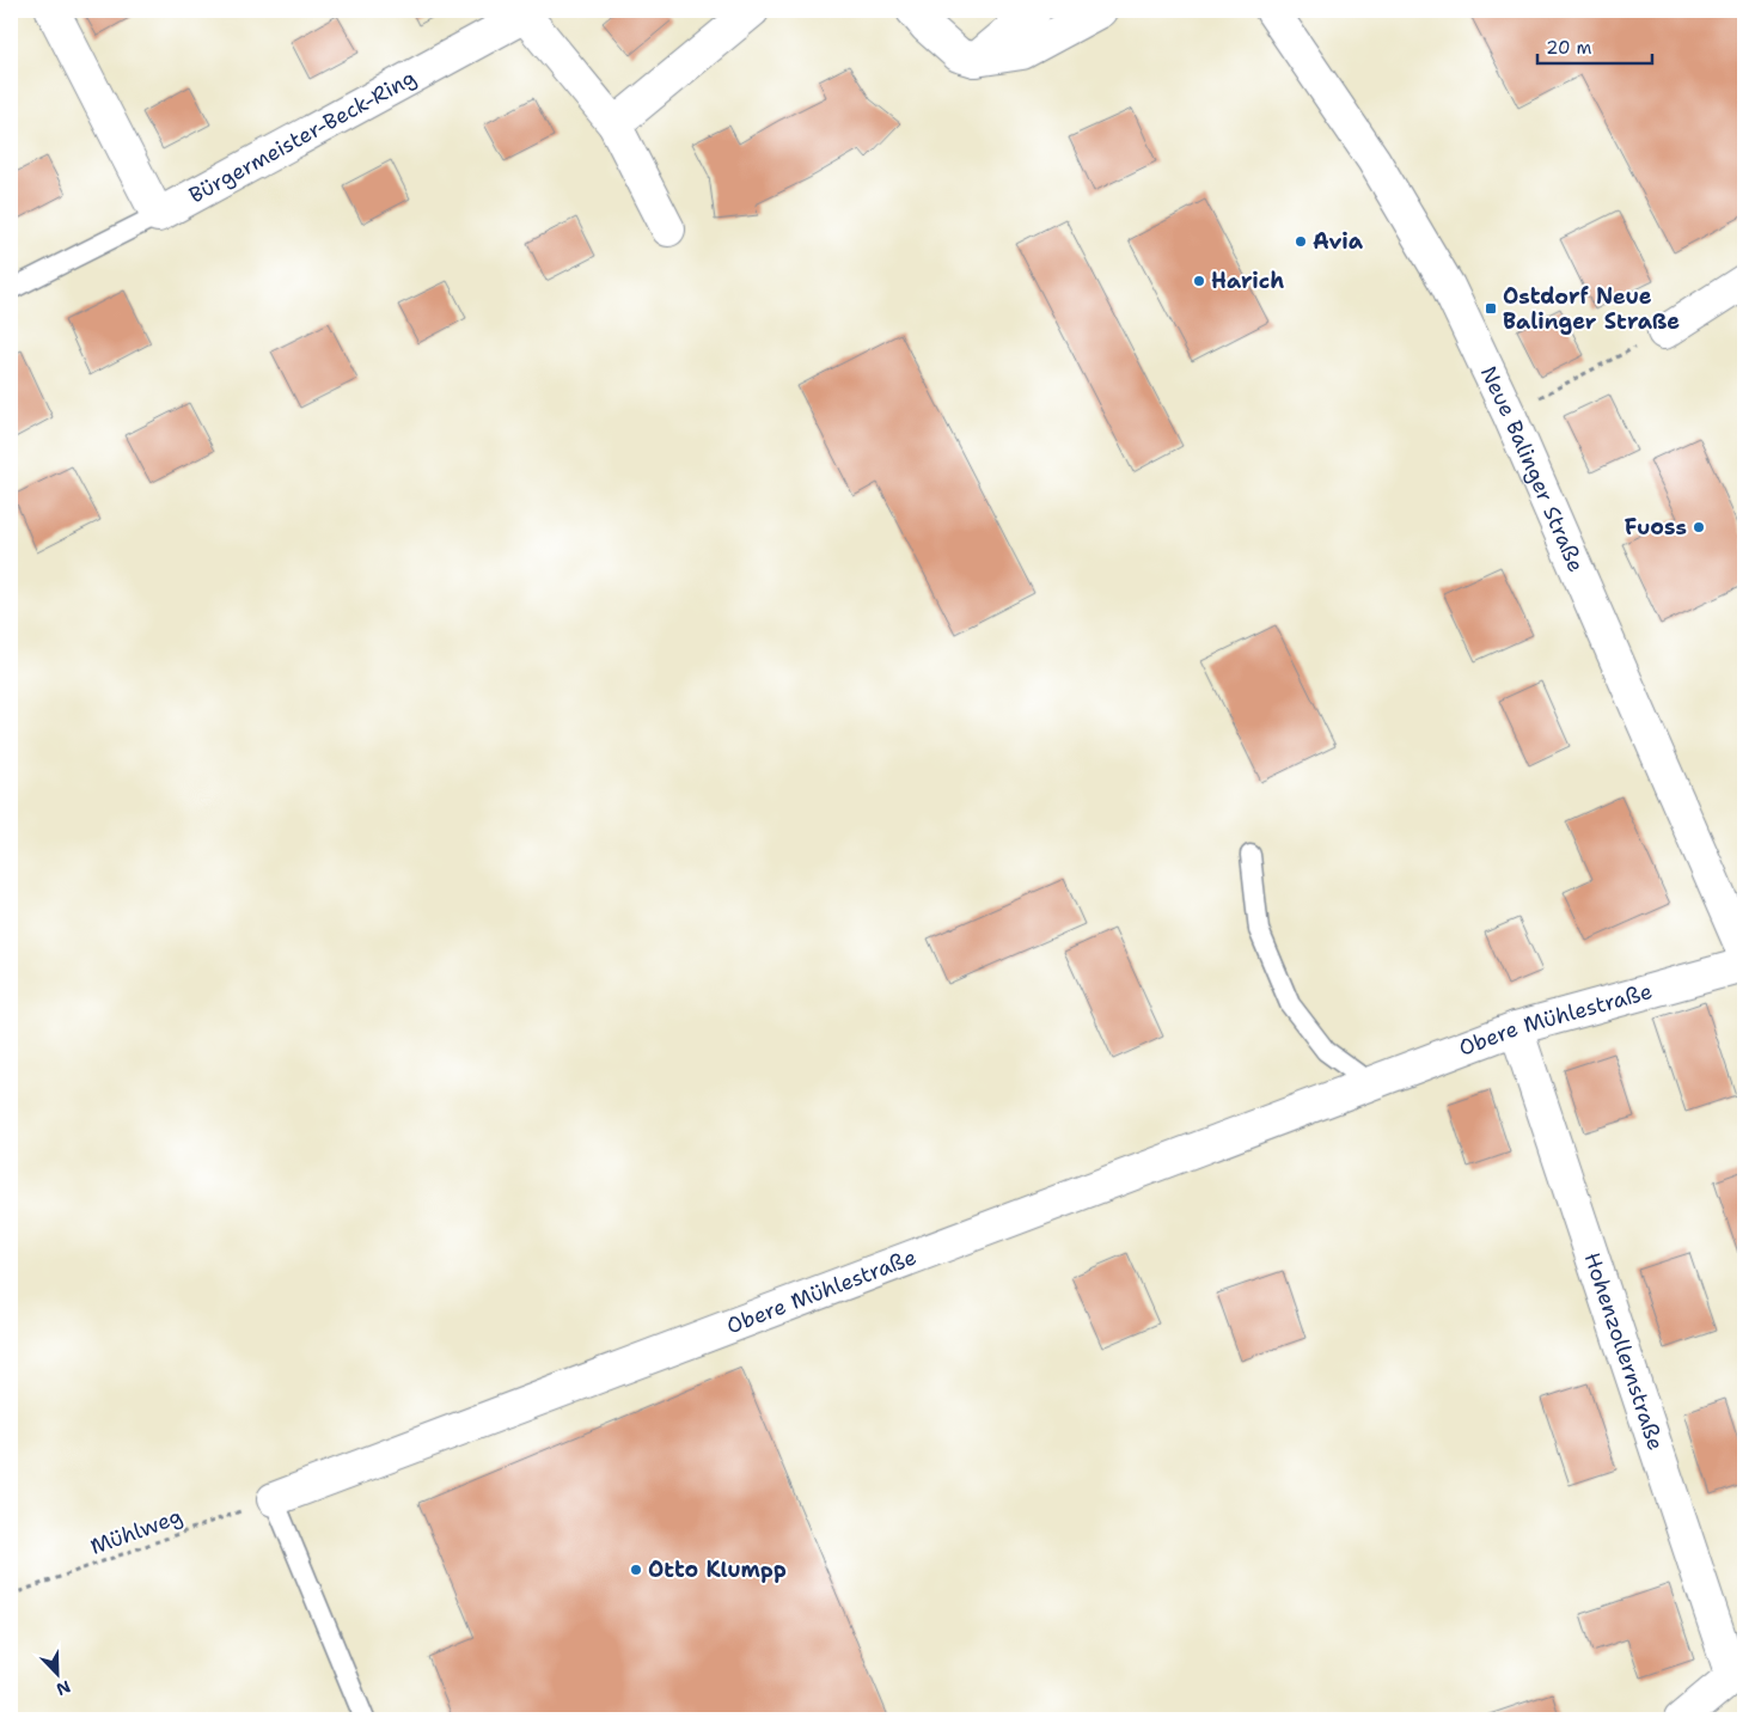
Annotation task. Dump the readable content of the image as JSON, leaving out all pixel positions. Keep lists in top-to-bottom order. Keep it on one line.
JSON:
{"streets":{"street":["Bürgermeister-Beck-Ring","Neue Balinger Straße","Obere Mühlestraße","Hohenzollernstraße"],"path":["Mühlweg"]},"crossings":[["Obere Mühlestraße","Hohenzollernstraße"],["Obere Mühlestraße","Mühlweg"]],"places":{"other":["Avia","Harich","Fuoss","Otto Klumpp"],"transit":["Ostdorf Neue Balinger Straße"]},"scale_bar":"20 m","north":"bottom right"}
